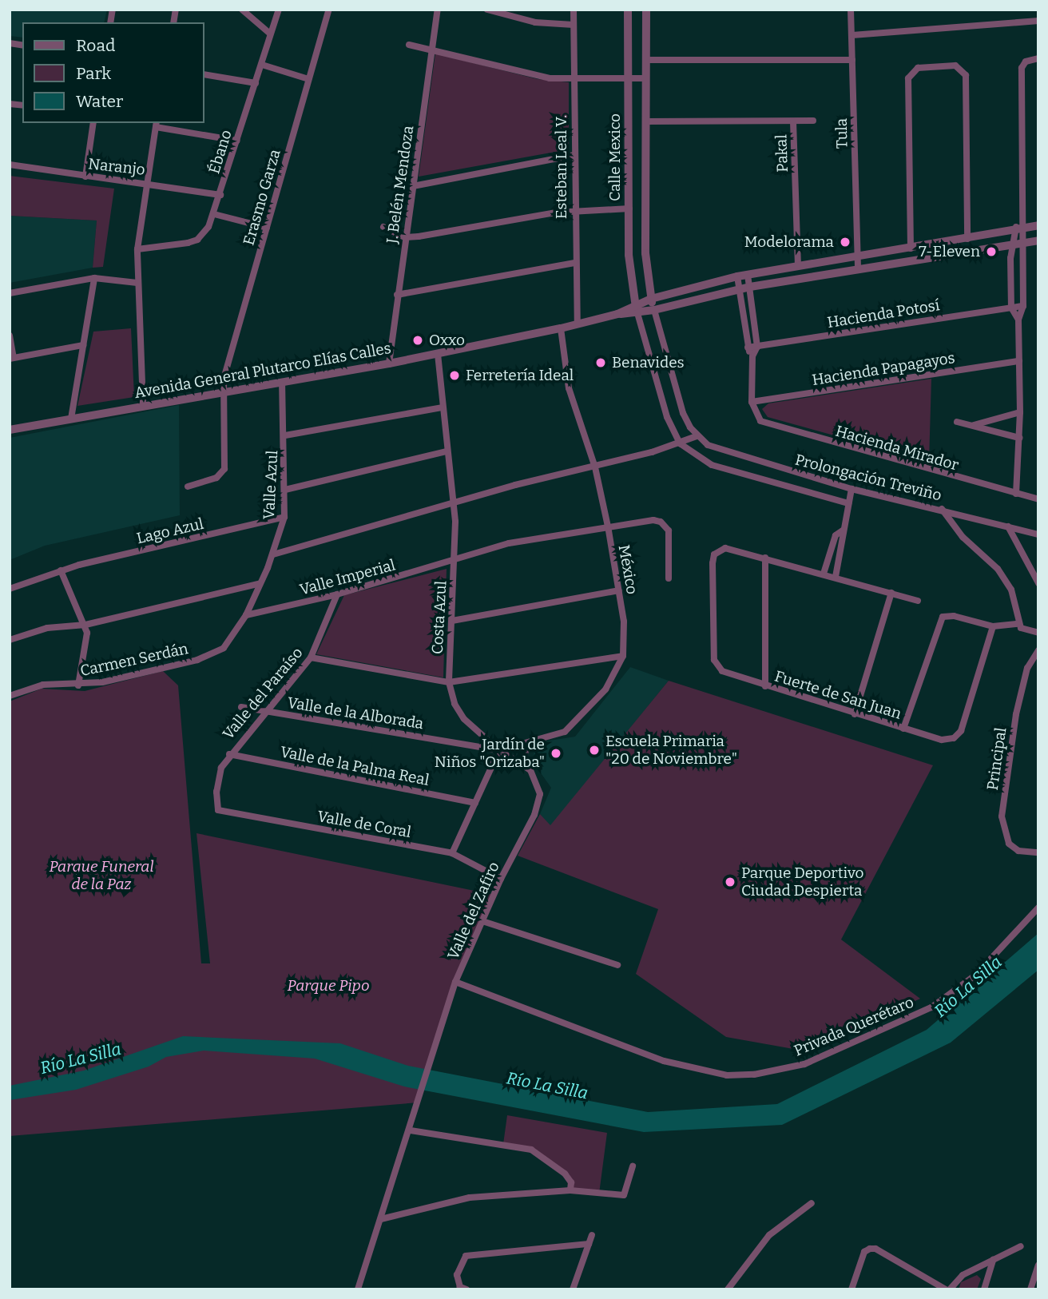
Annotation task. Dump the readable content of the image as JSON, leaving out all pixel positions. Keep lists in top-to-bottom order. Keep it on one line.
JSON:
{"streets":{"street":["Tula","Ébano","Pakal","Calle Mexico","Naranjo","Esteban Leal V.","J. Belén Mendoza","Erasmo Garza","Hacienda Potosí","Hacienda Papagayos","Avenida General Plutarco Elías Calles","Hacienda Mirador","Prolongación Treviño","Valle Azul","Lago Azul","México","Valle Imperial","Costa Azul","Carmen Serdán","Valle del Paraíso","Fuerte de San Juan","Valle de la Alborada","Principal","Valle de la Palma Real","Valle de Coral","Valle del Zafiro","Privada Querétaro"]},"crossings":[["Tula","Avenida General Plutarco Elías Calles"],["Ébano","Naranjo"],["Pakal","Calle Mexico"],["Pakal","Avenida General Plutarco Elías Calles"],["Calle Mexico","Avenida General Plutarco Elías Calles"],["Esteban Leal V.","Avenida General Plutarco Elías Calles"],["J. Belén Mendoza","Avenida General Plutarco Elías Calles"],["Erasmo Garza","Avenida General Plutarco Elías Calles"],["Hacienda Papagayos","Hacienda Mirador"],["Avenida General Plutarco Elías Calles","Valle Azul"],["Avenida General Plutarco Elías Calles","México"],["Avenida General Plutarco Elías Calles","Costa Azul"],["Valle Azul","Lago Azul"],["Valle Azul","Valle Imperial"],["Valle Azul","Carmen Serdán"],["México","Valle Imperial"],["México","Costa Azul"],["México","Valle de la Alborada"],["México","Valle del Zafiro"],["Valle Imperial","Costa Azul"],["Valle Imperial","Carmen Serdán"],["Valle Imperial","Valle del Paraíso"],["Costa Azul","Valle de la Alborada"],["Costa Azul","Valle del Zafiro"],["Valle del Paraíso","Valle de la Alborada"],["Valle del Paraíso","Valle de la Palma Real"],["Valle del Paraíso","Valle de Coral"],["Valle de la Alborada","Valle del Zafiro"],["Valle de Coral","Valle del Zafiro"],["Valle del Zafiro","Privada Querétaro"]],"water":["Río La Silla"],"parks":["Parque Funeral de la Paz","Parque Pipo"],"places":["Modelorama","7-Eleven","Oxxo","Benavides","Ferretería Ideal","Escuela Primaria \"20 de Noviembre\"","Jardín de Niños \"Orizaba\"","Parque Deportivo Ciudad Despierta"],"legend":["Road","Park","Water"]}
